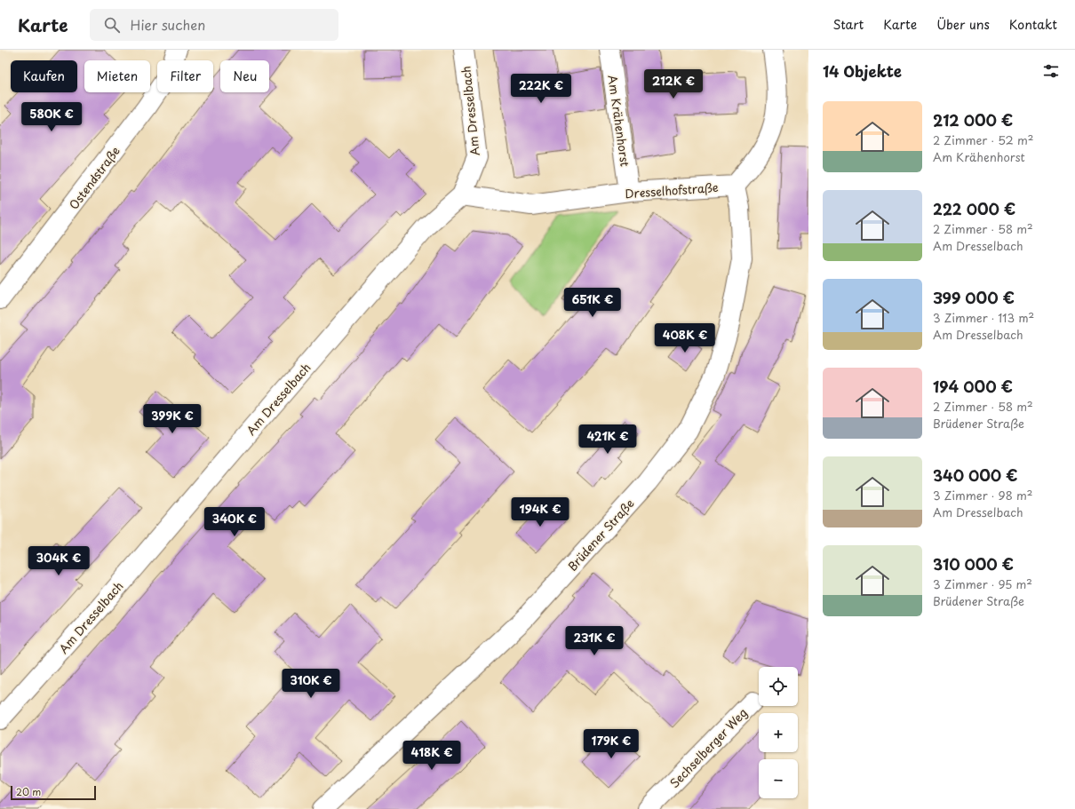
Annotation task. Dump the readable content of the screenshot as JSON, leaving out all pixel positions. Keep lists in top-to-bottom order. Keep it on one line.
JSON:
{"streets":{"street":["Am Dresselbach","Am Krähenhorst","Ostendstraße","Dresselhofstraße","Brüdener Straße","Sechselberger Weg"]},"crossings":[["Am Dresselbach","Dresselhofstraße"],["Am Krähenhorst","Dresselhofstraße"],["Dresselhofstraße","Brüdener Straße"]],"scale_bar":"20 m","page":{"header":"Karte","search":"Hier suchen","nav":["Start","Karte","Über uns","Kontakt"],"heading":"14 Objekte","chip":["Kaufen","Mieten","Filter","Neu"],"price":["212K €","222K €","580K €","651K €","408K €","399K €","421K €","194K €","340K €","304K €","231K €","310K €","179K €","418K €"],"list":[{"name":"212 000 €","note":"2 Zimmer · 52 m² · Am Krähenhorst"},{"name":"222 000 €","note":"2 Zimmer · 58 m² · Am Dresselbach"},{"name":"399 000 €","note":"3 Zimmer · 113 m² · Am Dresselbach"},{"name":"194 000 €","note":"2 Zimmer · 58 m² · Brüdener Straße"},{"name":"340 000 €","note":"3 Zimmer · 98 m² · Am Dresselbach"},{"name":"310 000 €","note":"3 Zimmer · 95 m² · Brüdener Straße"}],"map_buttons":["+","−"],"scale":"20 m"}}
